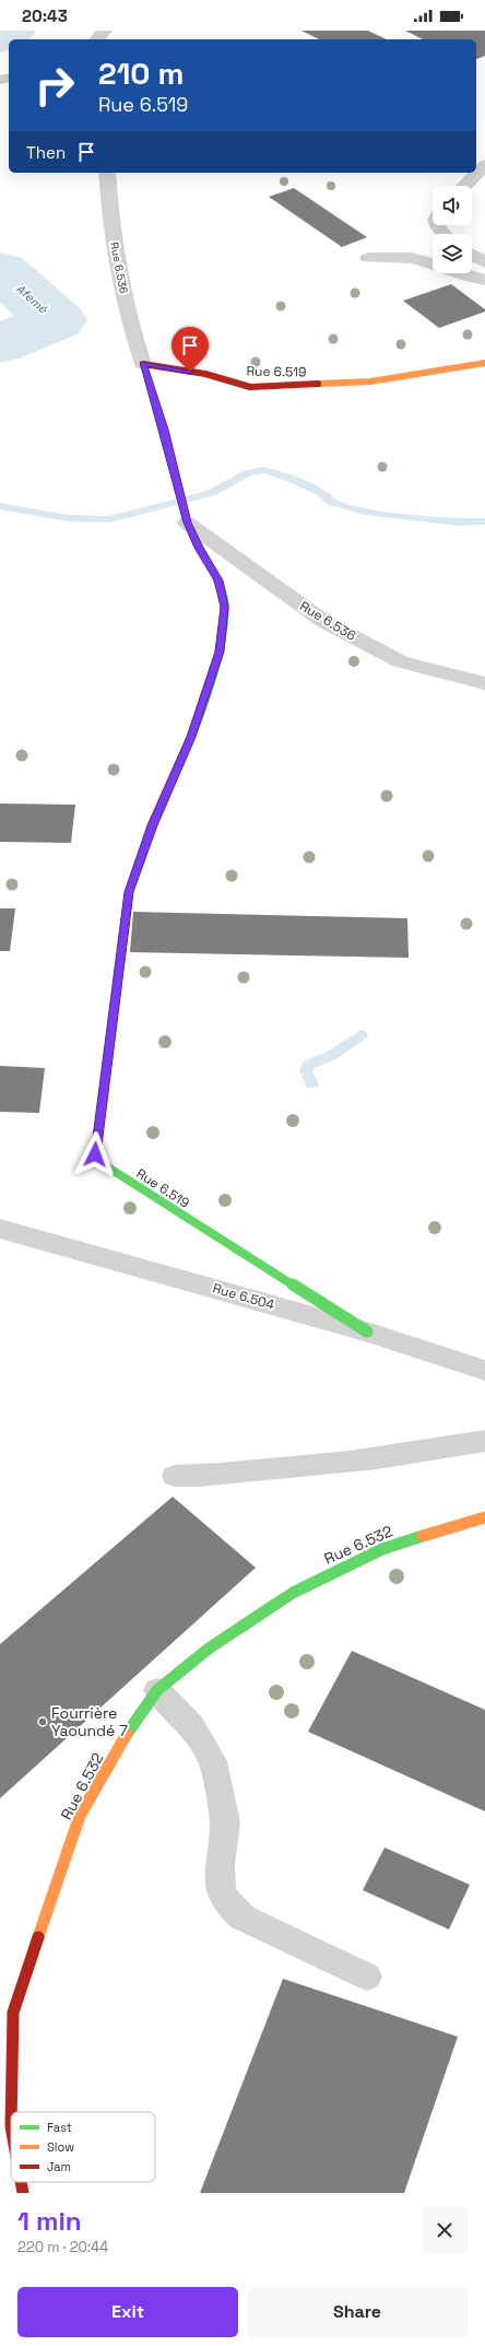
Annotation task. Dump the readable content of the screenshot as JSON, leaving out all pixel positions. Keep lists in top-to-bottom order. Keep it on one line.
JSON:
{"streets":{"street":["Rue 6.536","Rue 6.519","Rue 6.504","Rue 6.532"]},"crossings":[["Rue 6.536","Rue 6.519"],["Rue 6.519","Rue 6.504"]],"water":["Afemé"],"places":["Fourrière Yaoundé 7"],"legend":["Fast","Slow","Jam"],"page":{"status":"20:43","turn":["210 m","Rue 6.519"],"then":"Then","heading":["1 min","220 m · 20:44"],"buttons":["Exit","Share"]}}
